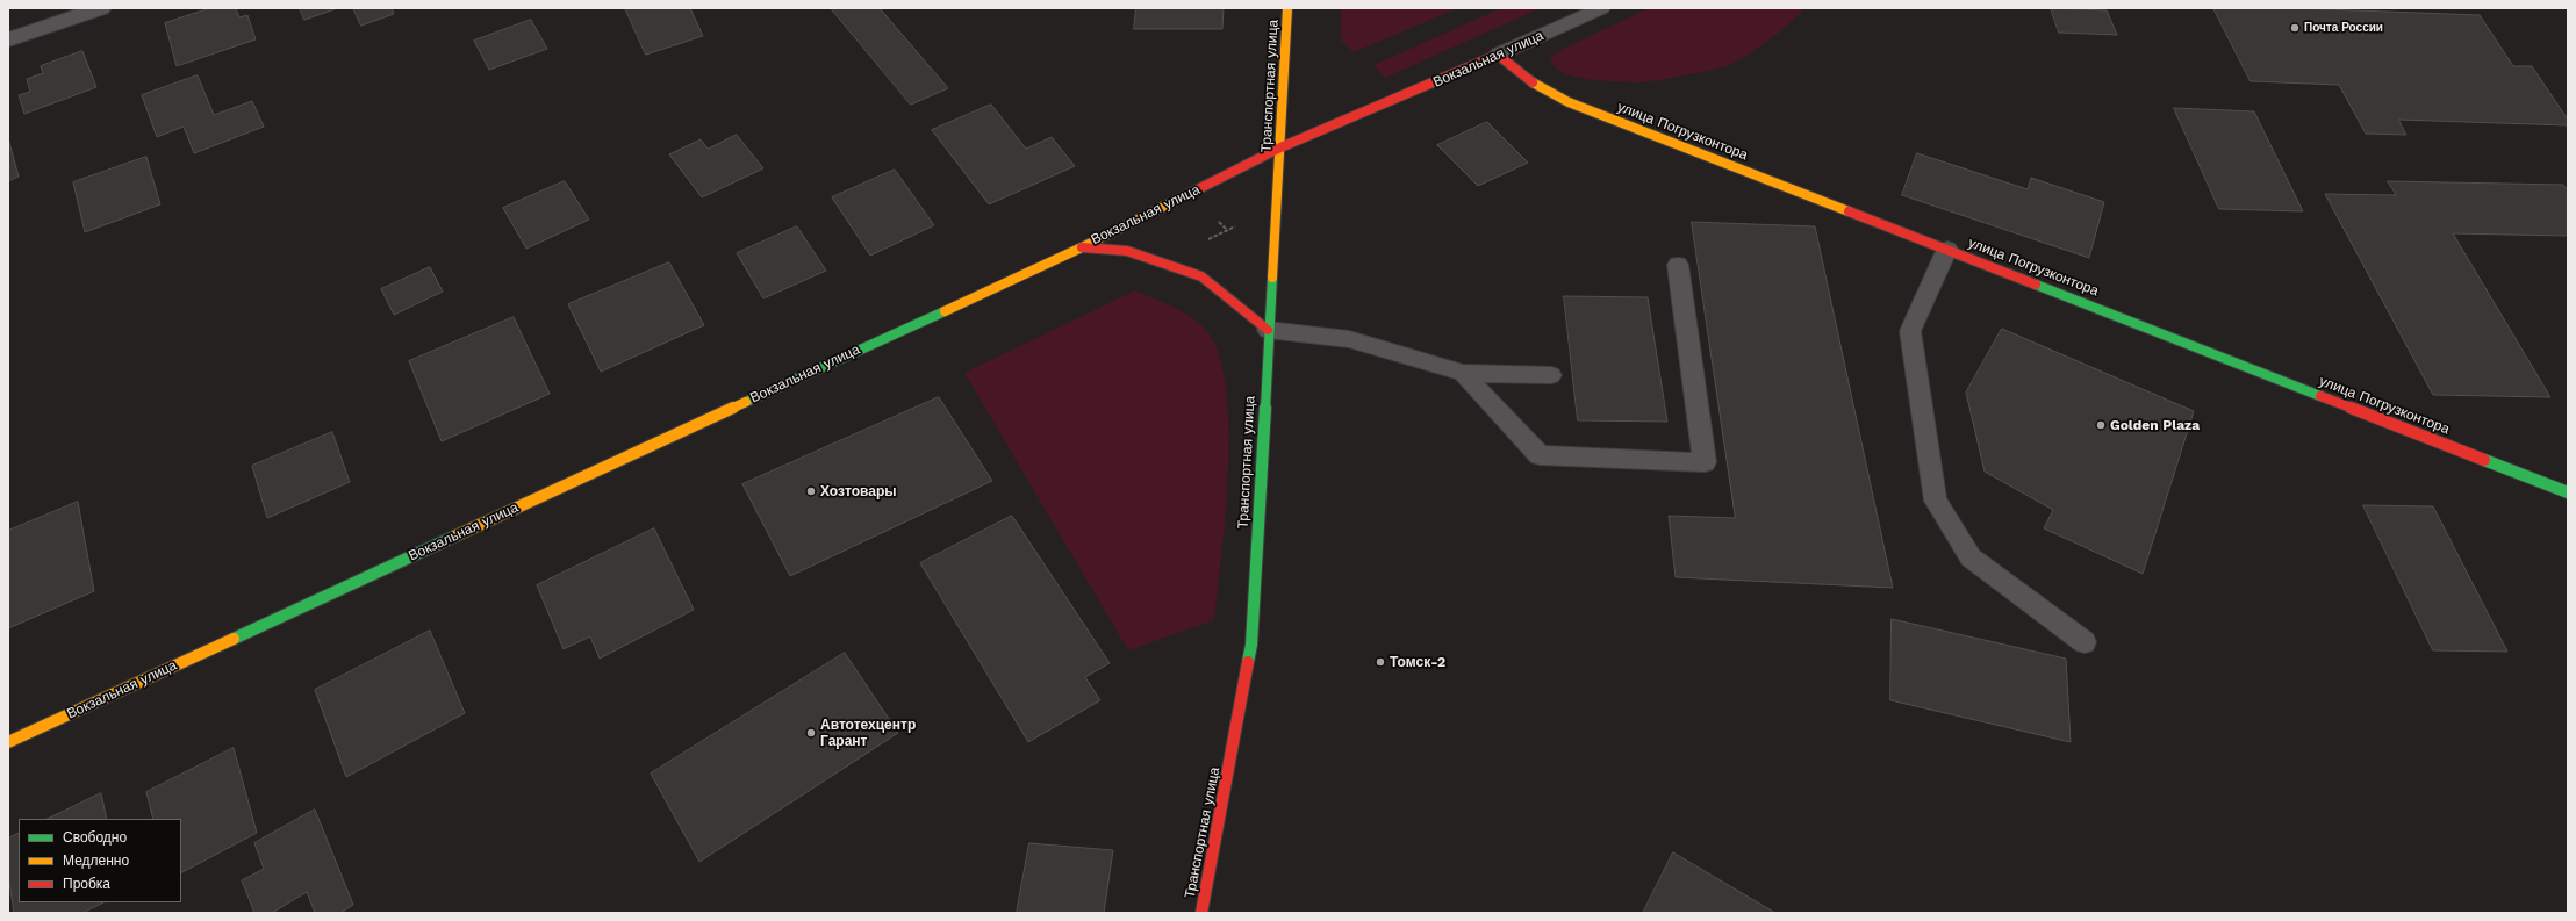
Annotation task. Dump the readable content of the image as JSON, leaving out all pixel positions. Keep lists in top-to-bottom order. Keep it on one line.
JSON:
{"streets":{"main road":["Вокзальная улица","Транспортная улица","улица Погрузконтора"]},"crossings":[["Вокзальная улица","Транспортная улица"],["Вокзальная улица","улица Погрузконтора"]],"places":["Почта России","Golden Plaza","Хозтовары","Томск-2","Автотехцентр Гарант"],"legend":["Свободно","Медленно","Пробка"]}
